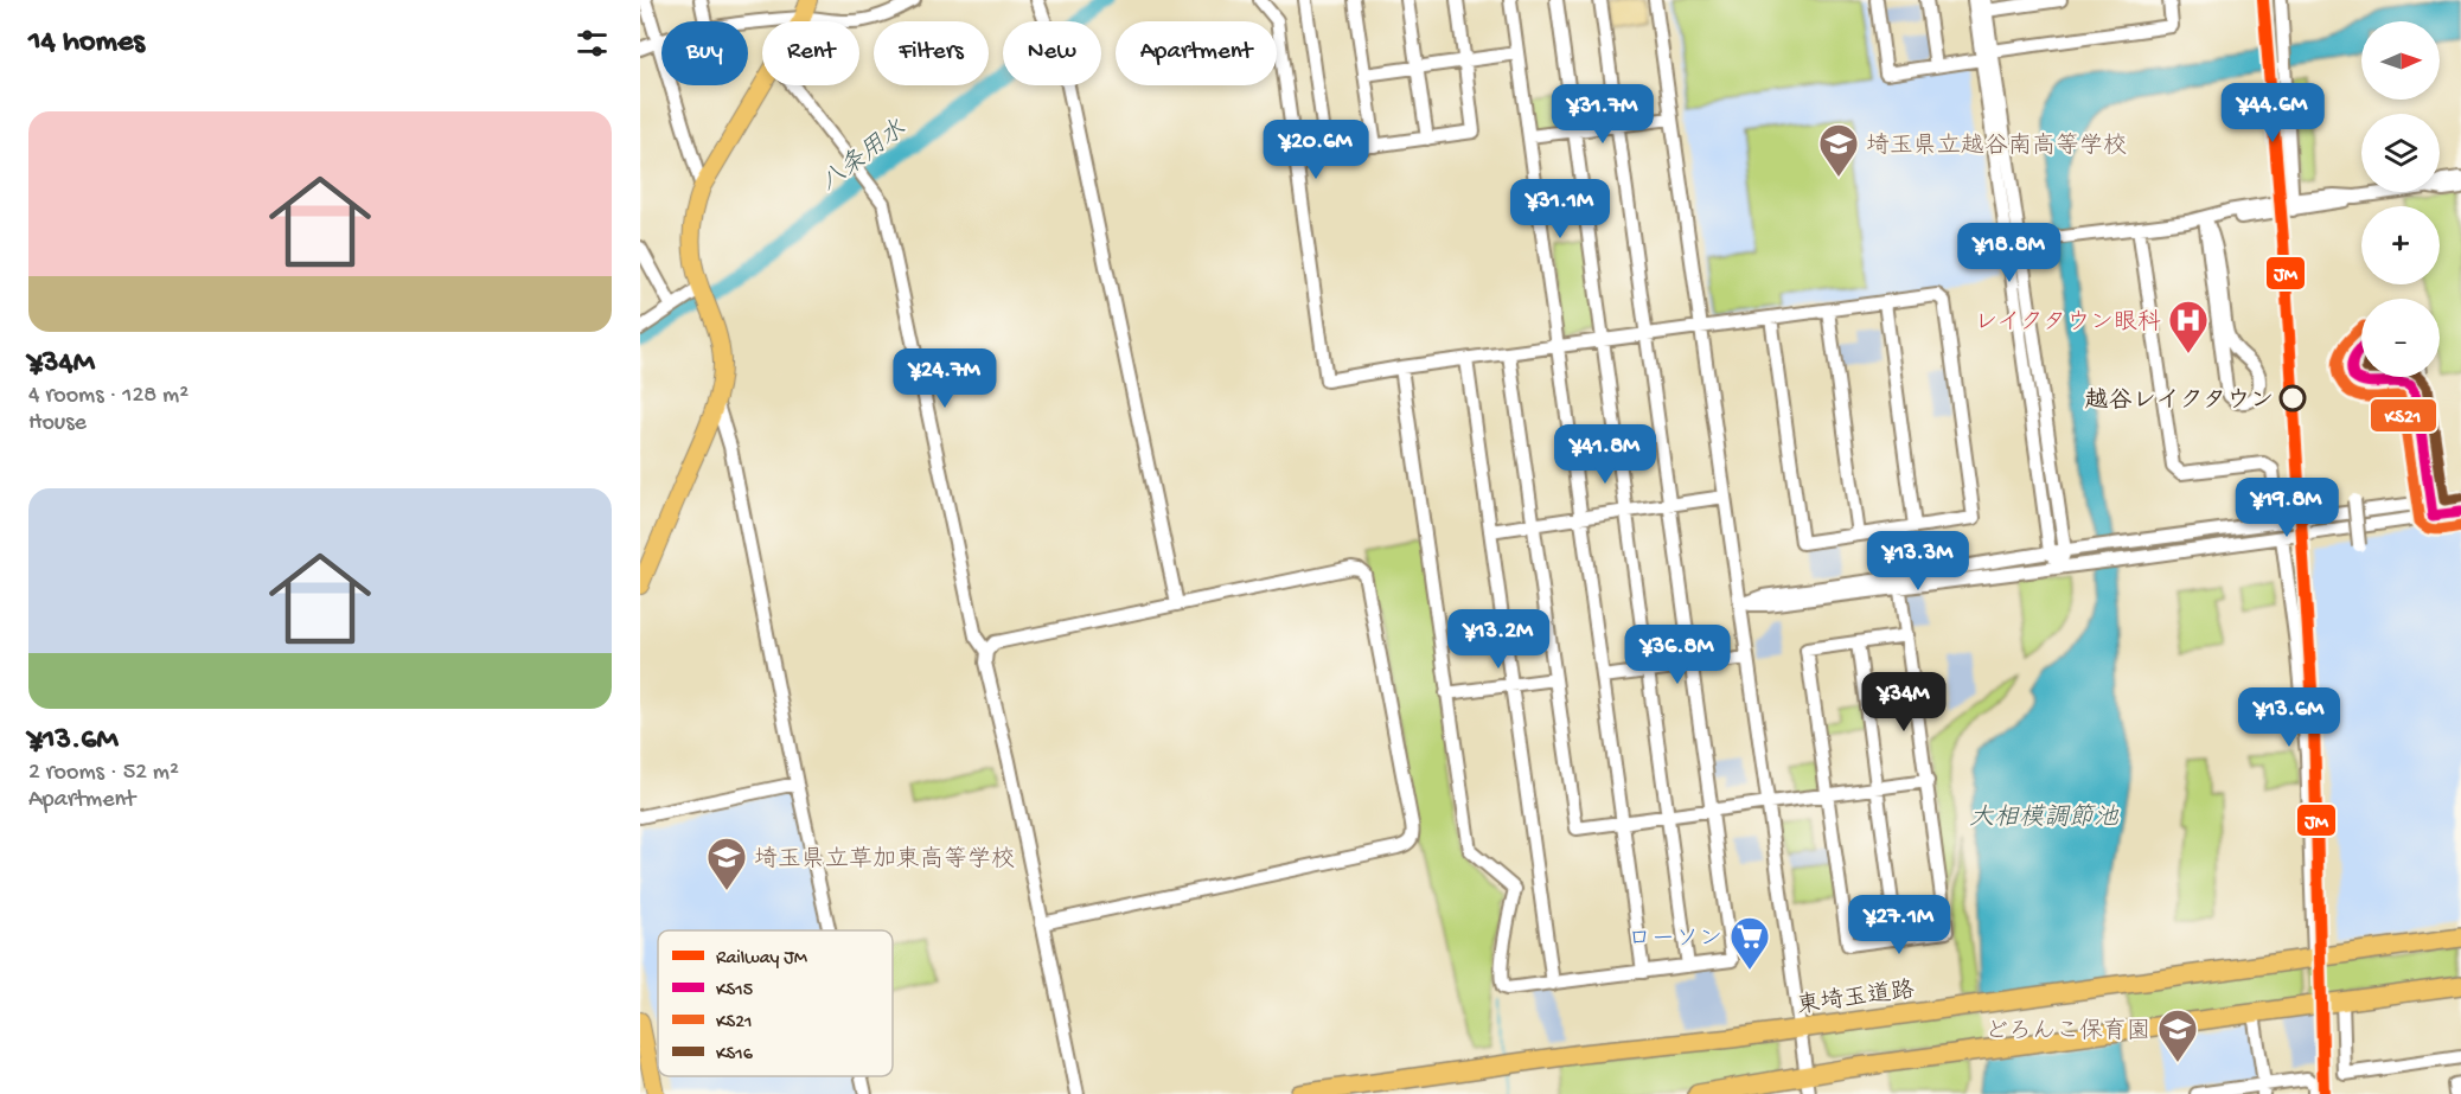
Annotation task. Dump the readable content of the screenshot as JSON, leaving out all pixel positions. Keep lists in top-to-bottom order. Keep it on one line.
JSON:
{"streets":{"highway":["東埼玉道路"]},"water":["八条用水","大相模調節池"],"places":{"school or university":["埼玉県立越谷南高等学校","埼玉県立草加東高等学校","どろんこ保育園"],"hospital":["レイクタウン眼科"],"other":["越谷レイクタウン"],"supermarket":["ローソン"]},"lines":["rail line JM","transit line KS21","transit line KS15","transit line KS16"],"legend":["Railway JM","KS15","KS21","KS16"],"north":"right","page":{"heading":"14 homes","map_buttons":["+","−"],"chip":["Buy","Rent","Filters","New","Apartment"],"price":["¥44.6M","¥31.7M","¥20.6M","¥31.1M","¥18.8M","¥24.7M","¥41.8M","¥19.8M","¥13.3M","¥13.2M","¥36.8M","¥34M","¥13.6M","¥27.1M"],"list":[{"name":"¥34M","note":"4 rooms · 128 m² · House"},{"name":"¥13.6M","note":"2 rooms · 52 m² · Apartment"}]}}
